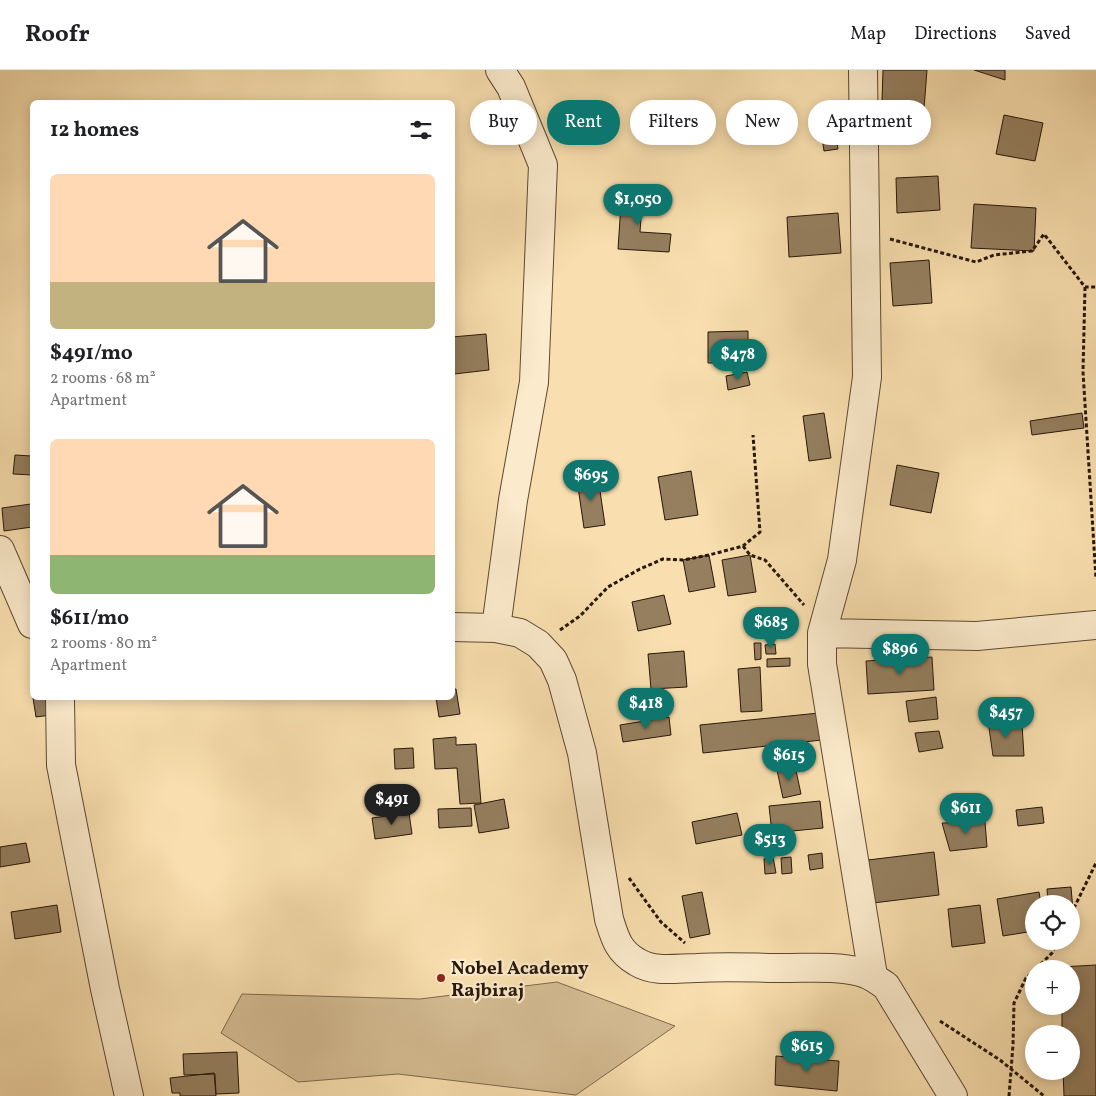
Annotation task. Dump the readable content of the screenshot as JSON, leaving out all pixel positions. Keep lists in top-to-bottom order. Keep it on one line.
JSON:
{"places":["Nobel Academy Rajbiraj"],"page":{"header":"Roofr","nav":["Map","Directions","Saved"],"chip":["Buy","Rent","Filters","New","Apartment"],"heading":"12 homes","list":[{"name":"$491/mo","note":"2 rooms · 68 m² · Apartment"},{"name":"$611/mo","note":"2 rooms · 80 m² · Apartment"}],"price":["$1,050","$478","$695","$685","$896","$418","$457","$615","$491","$611","$513","$615"],"map_buttons":["+","−"]}}
